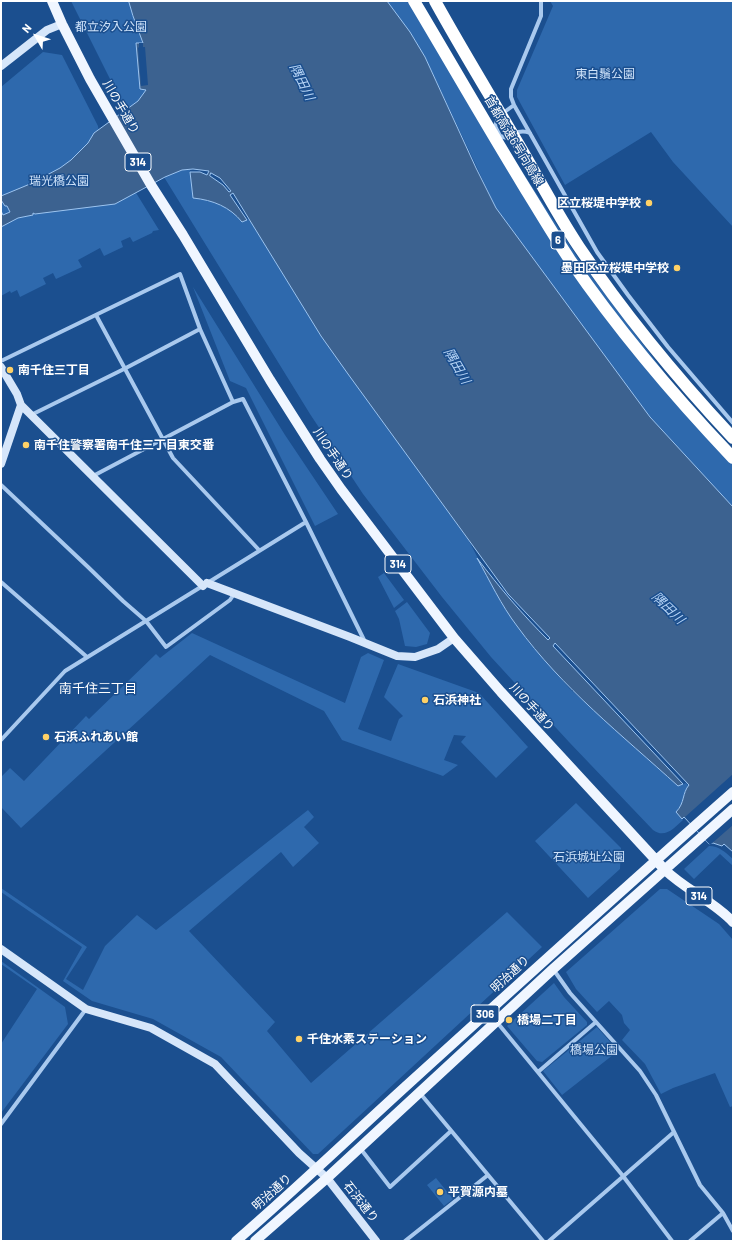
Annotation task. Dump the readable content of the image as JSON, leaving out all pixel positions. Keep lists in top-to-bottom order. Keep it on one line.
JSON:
{"streets":{"highway":["首都高速6号向島線","6"],"main road":["川の手通り","314","明治通り","306"],"street":["石浜通り"]},"crossings":[["川の手通り","314"],["川の手通り","明治通り"],["314","明治通り"],["明治通り","石浜通り"]],"districts":["南千住三丁目"],"water":["隅田川"],"parks":["都立汐入公園","東白鬚公園","瑞光橋公園","石浜城址公園","橋場公園"],"places":["区立桜堤中学校","墨田区立桜堤中学校","南千住三丁目","南千住警察署南千住三丁目東交番","石浜神社","石浜ふれあい館","橋場二丁目","千住水素ステーション","平賀源内墓"],"north":"top left"}
